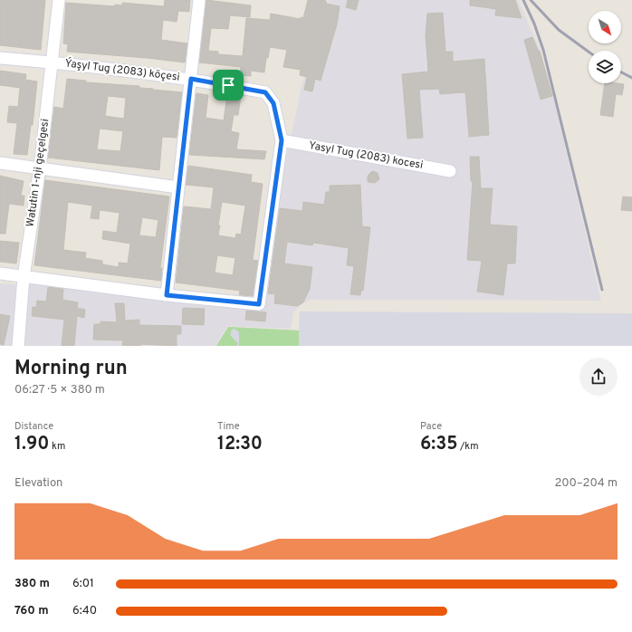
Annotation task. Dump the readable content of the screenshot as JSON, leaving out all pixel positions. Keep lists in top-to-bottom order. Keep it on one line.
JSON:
{"streets":{"street":["Ýaşyl Tug (2083) köçesi","Yasyl Tug (2083) kocesi","Watutin 1-nji geçelgesi"]},"crossings":[["Ýaşyl Tug (2083) köçesi","Yasyl Tug (2083) kocesi"],["Ýaşyl Tug (2083) köçesi","Watutin 1-nji geçelgesi"]],"north":"bottom right","page":{"heading":["Morning run","06:27 · 5 × 380 m"],"stats":[["Distance","1.90 km"],["Time","12:30"],["Pace","6:35 /km"]],"chart":["Elevation","200–204 m"],"list":[{"name":"380 m","note":"6:01"},{"name":"760 m","note":"6:40"}]}}
